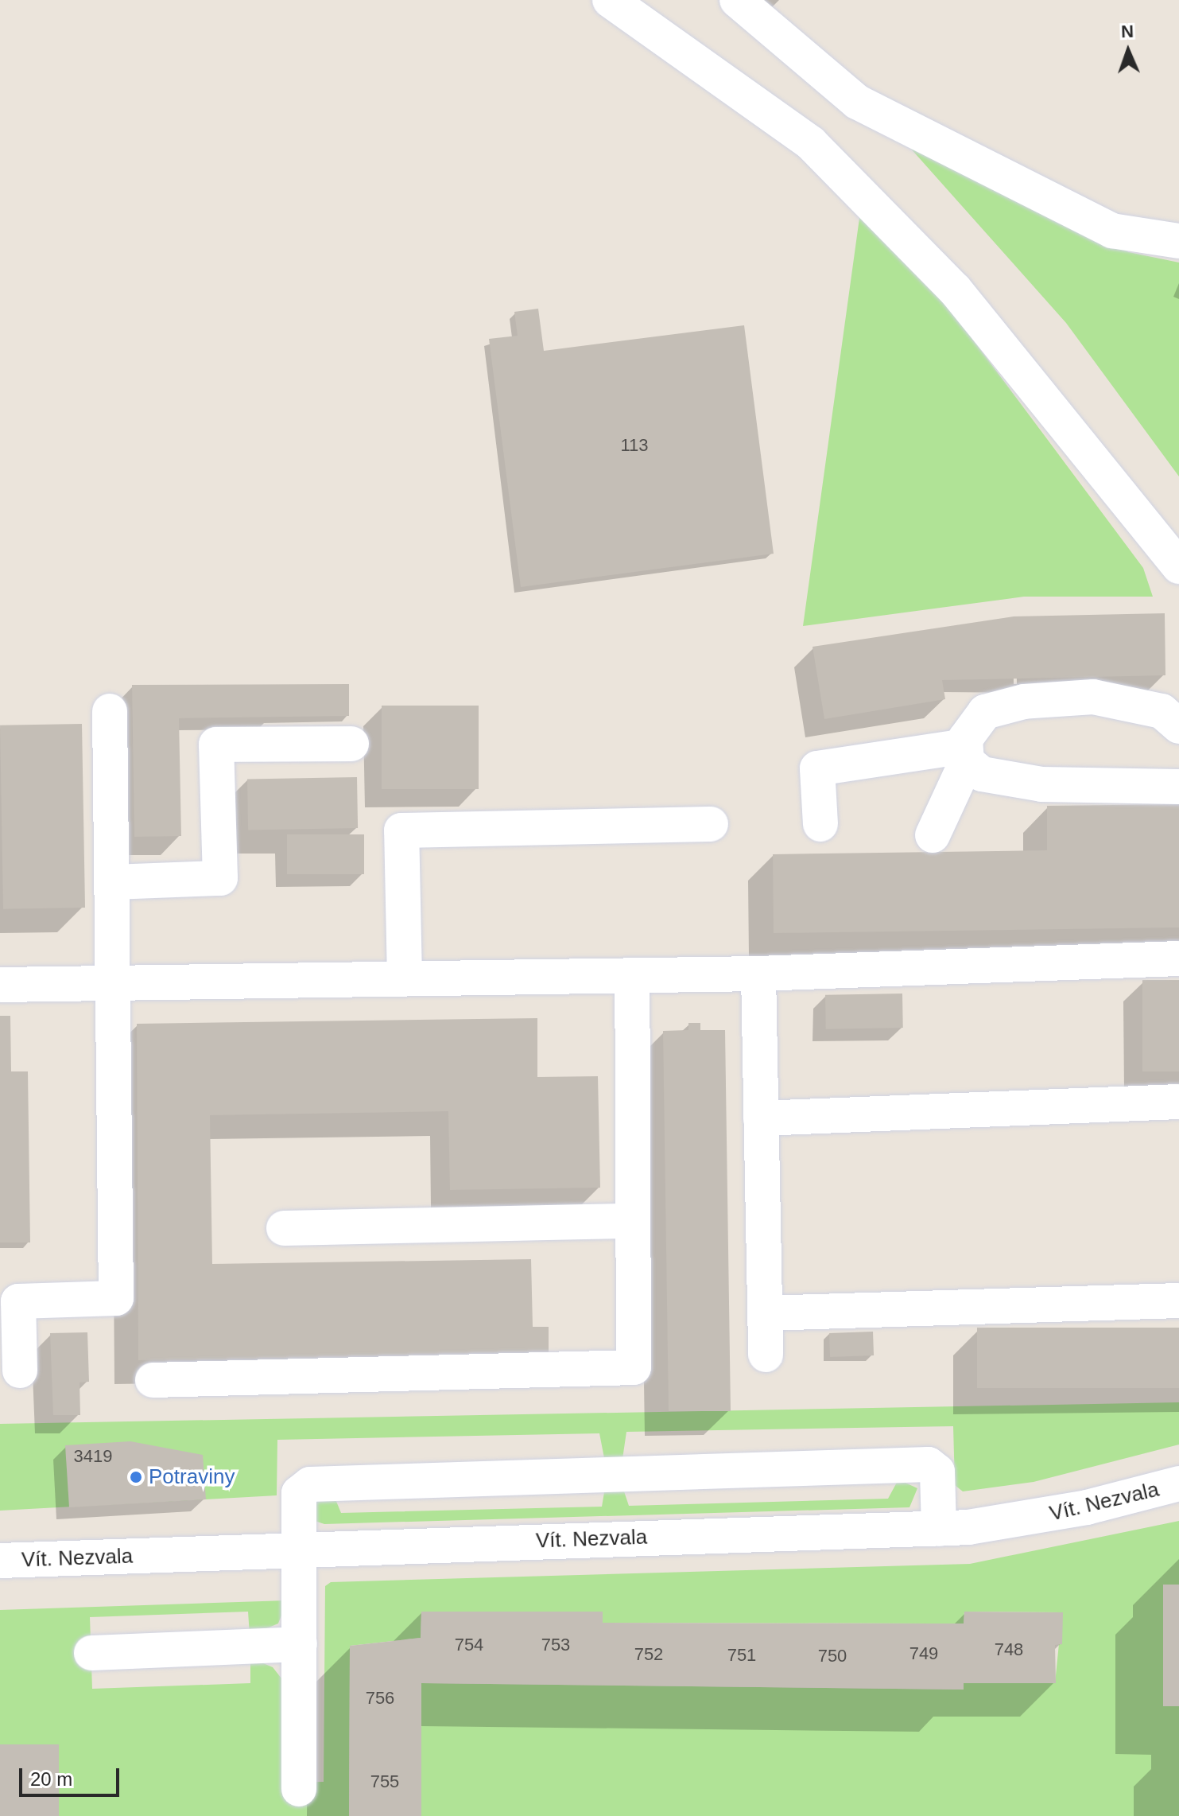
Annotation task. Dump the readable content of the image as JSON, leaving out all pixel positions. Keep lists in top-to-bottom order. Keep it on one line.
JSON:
{"streets":{"street":["Vít. Nezvala"]},"places":["Potraviny"],"house_numbers":["113","3419","754","753","748","749","752","751","750","756","755"],"scale_bar":"20 m","north":"top"}
